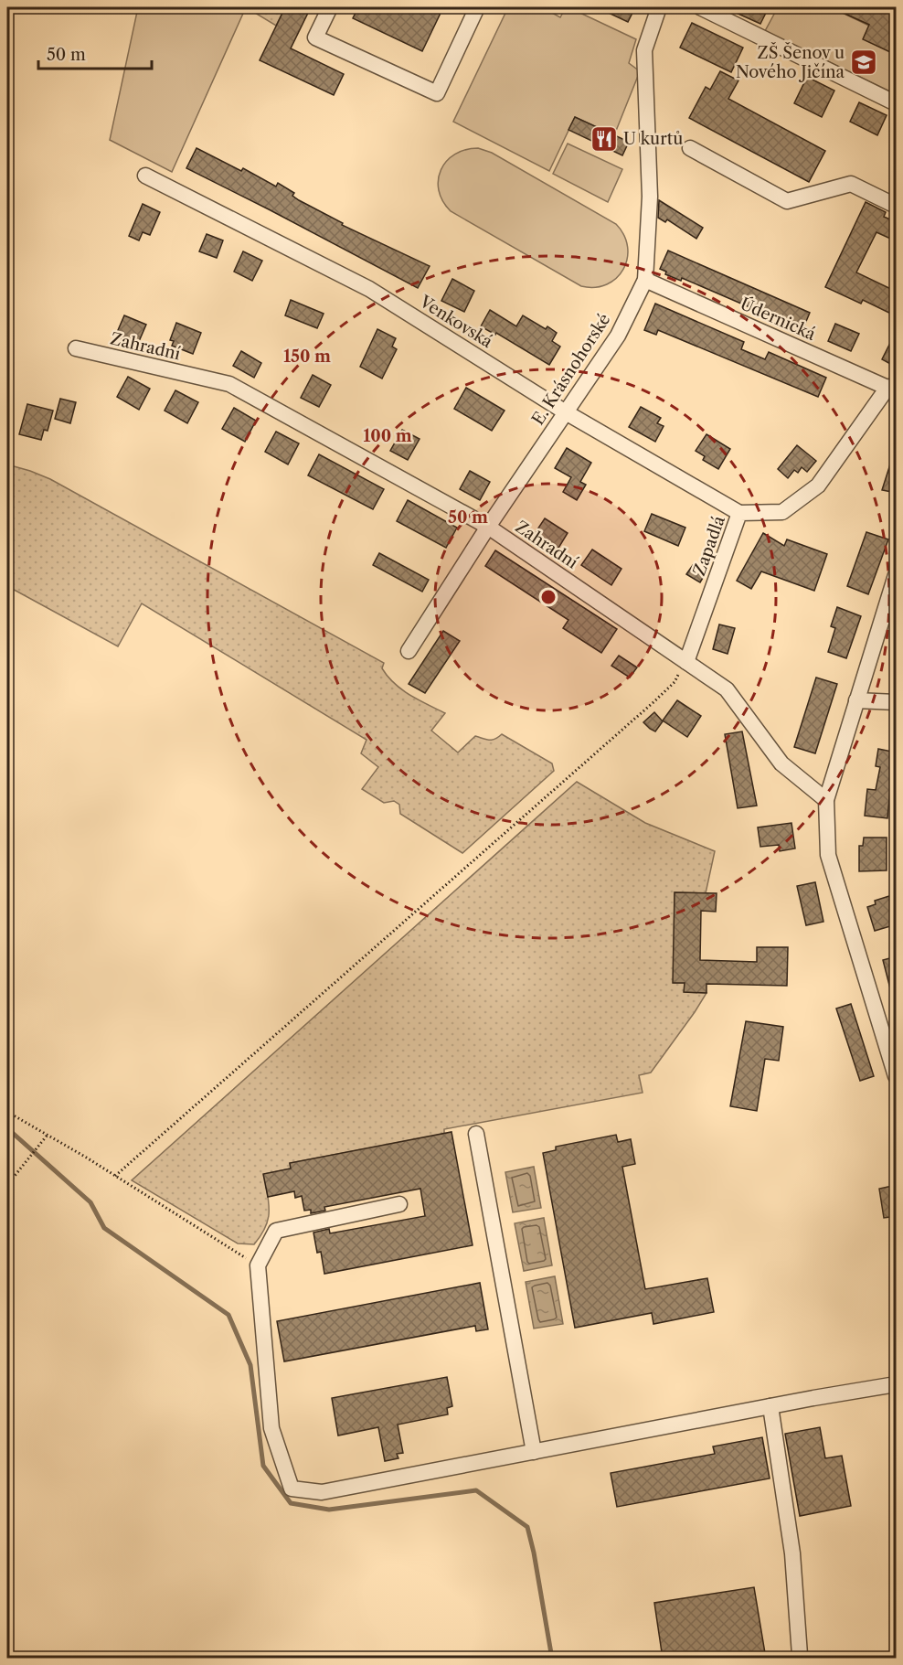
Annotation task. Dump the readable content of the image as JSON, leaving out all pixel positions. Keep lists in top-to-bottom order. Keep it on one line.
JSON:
{"streets":{"street":["Údernická","Venkovská","Zahradní","E. Krásnohorské","Zapadlá"]},"crossings":[["Údernická","E. Krásnohorské"],["Údernická","Zapadlá"],["Venkovská","E. Krásnohorské"],["Venkovská","Zapadlá"],["Zahradní","E. Krásnohorské"],["Zahradní","Zapadlá"]],"places":{"school or university":["ZŠ Šenov u Nového Jičína"],"restaurant":["U kurtů"]},"scale_bar":"50 m","rings":["150 m","100 m","50 m"]}
